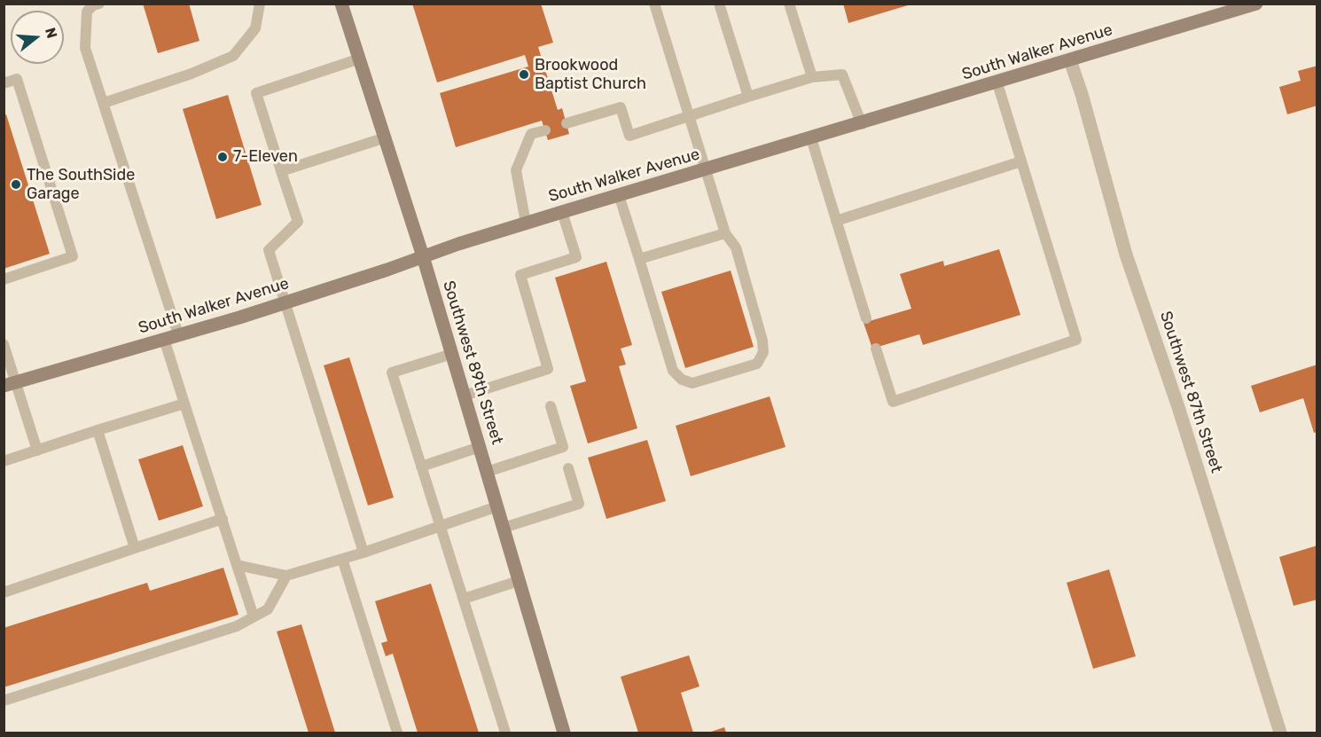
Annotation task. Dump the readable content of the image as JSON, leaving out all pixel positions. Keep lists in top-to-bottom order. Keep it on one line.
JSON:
{"streets":{"main road":["South Walker Avenue","Southwest 89th Street"],"street":["Southwest 87th Street"]},"crossings":[["South Walker Avenue","Southwest 89th Street"],["South Walker Avenue","Southwest 87th Street"]],"places":["Brookwood Baptist Church","7-Eleven","The SouthSide Garage"],"north":"right"}
